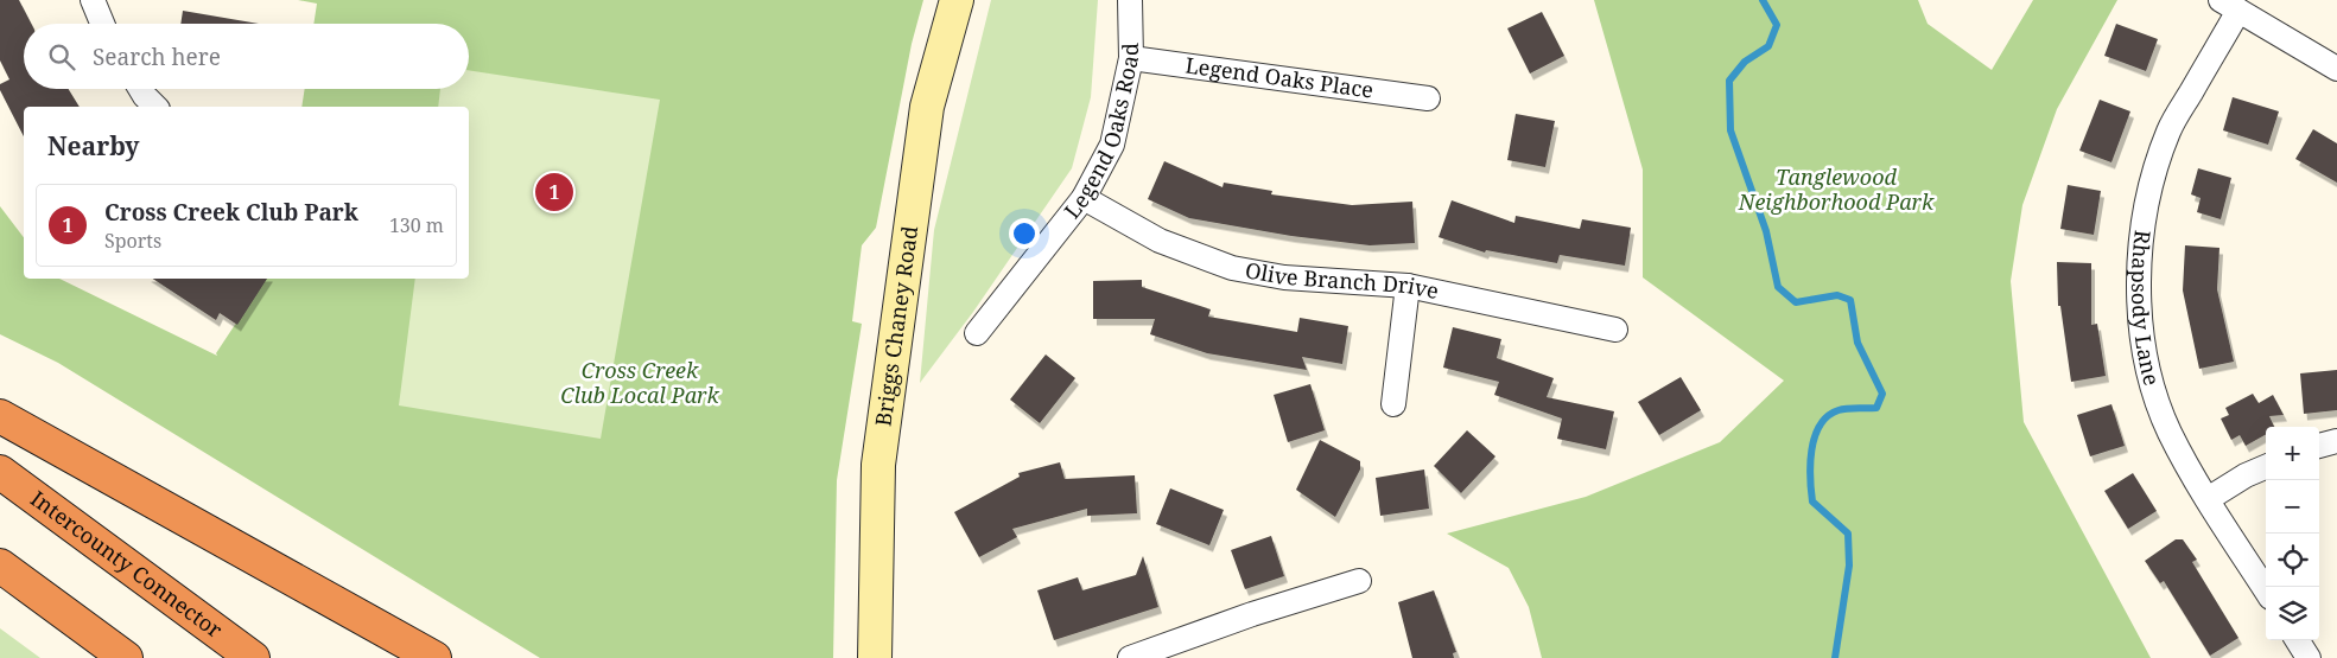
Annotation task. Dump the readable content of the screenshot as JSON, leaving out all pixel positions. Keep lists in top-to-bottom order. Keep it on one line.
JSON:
{"streets":{"highway":["Intercounty Connector"],"main road":["Briggs Chaney Road"],"street":["Legend Oaks Place","Legend Oaks Road","Olive Branch Drive","Rhapsody Lane"]},"crossings":[["Legend Oaks Place","Legend Oaks Road"],["Legend Oaks Road","Olive Branch Drive"]],"parks":["Tanglewood Neighborhood Park","Cross Creek Club Local Park"],"page":{"search":"Search here","heading":"Nearby","pins":"1","list":[{"mark":"1","name":"Cross Creek Club Park","note":"Sports","value":"130 m"}],"map_buttons":["+","−"]}}
